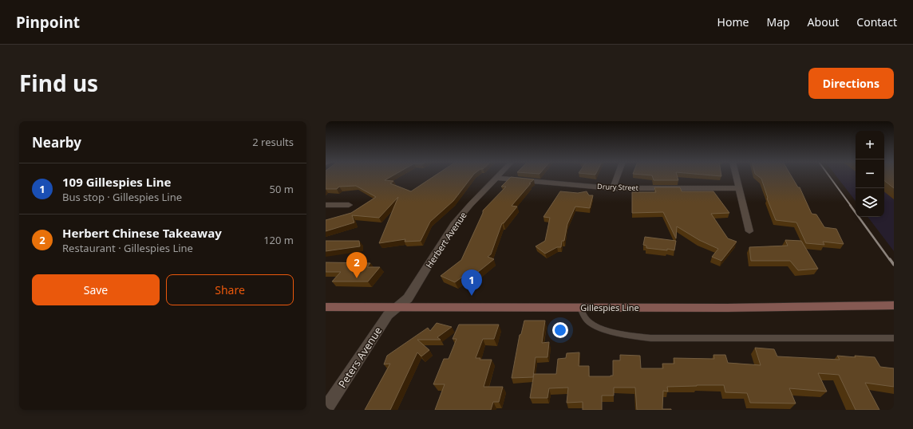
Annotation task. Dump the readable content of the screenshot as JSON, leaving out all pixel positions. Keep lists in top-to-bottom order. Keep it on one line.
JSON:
{"streets":{"street":["Drury Street","Herbert Avenue","Gillespies Line","Peters Avenue"]},"crossings":[["Drury Street","Herbert Avenue"],["Herbert Avenue","Gillespies Line"],["Herbert Avenue","Peters Avenue"],["Gillespies Line","Peters Avenue"]],"page":{"header":"Pinpoint","nav":["Home","Map","About","Contact"],"title":"Find us","buttons":["Directions",["Save","Share"]],"heading":["Nearby","2 results"],"map_buttons":["+","−"],"list":[{"mark":"1","name":"109 Gillespies Line","note":"Bus stop · Gillespies Line","value":"50 m"},{"mark":"2","name":"Herbert Chinese Takeaway","note":"Restaurant · Gillespies Line","value":"120 m"}],"pins":["2","1"]}}
